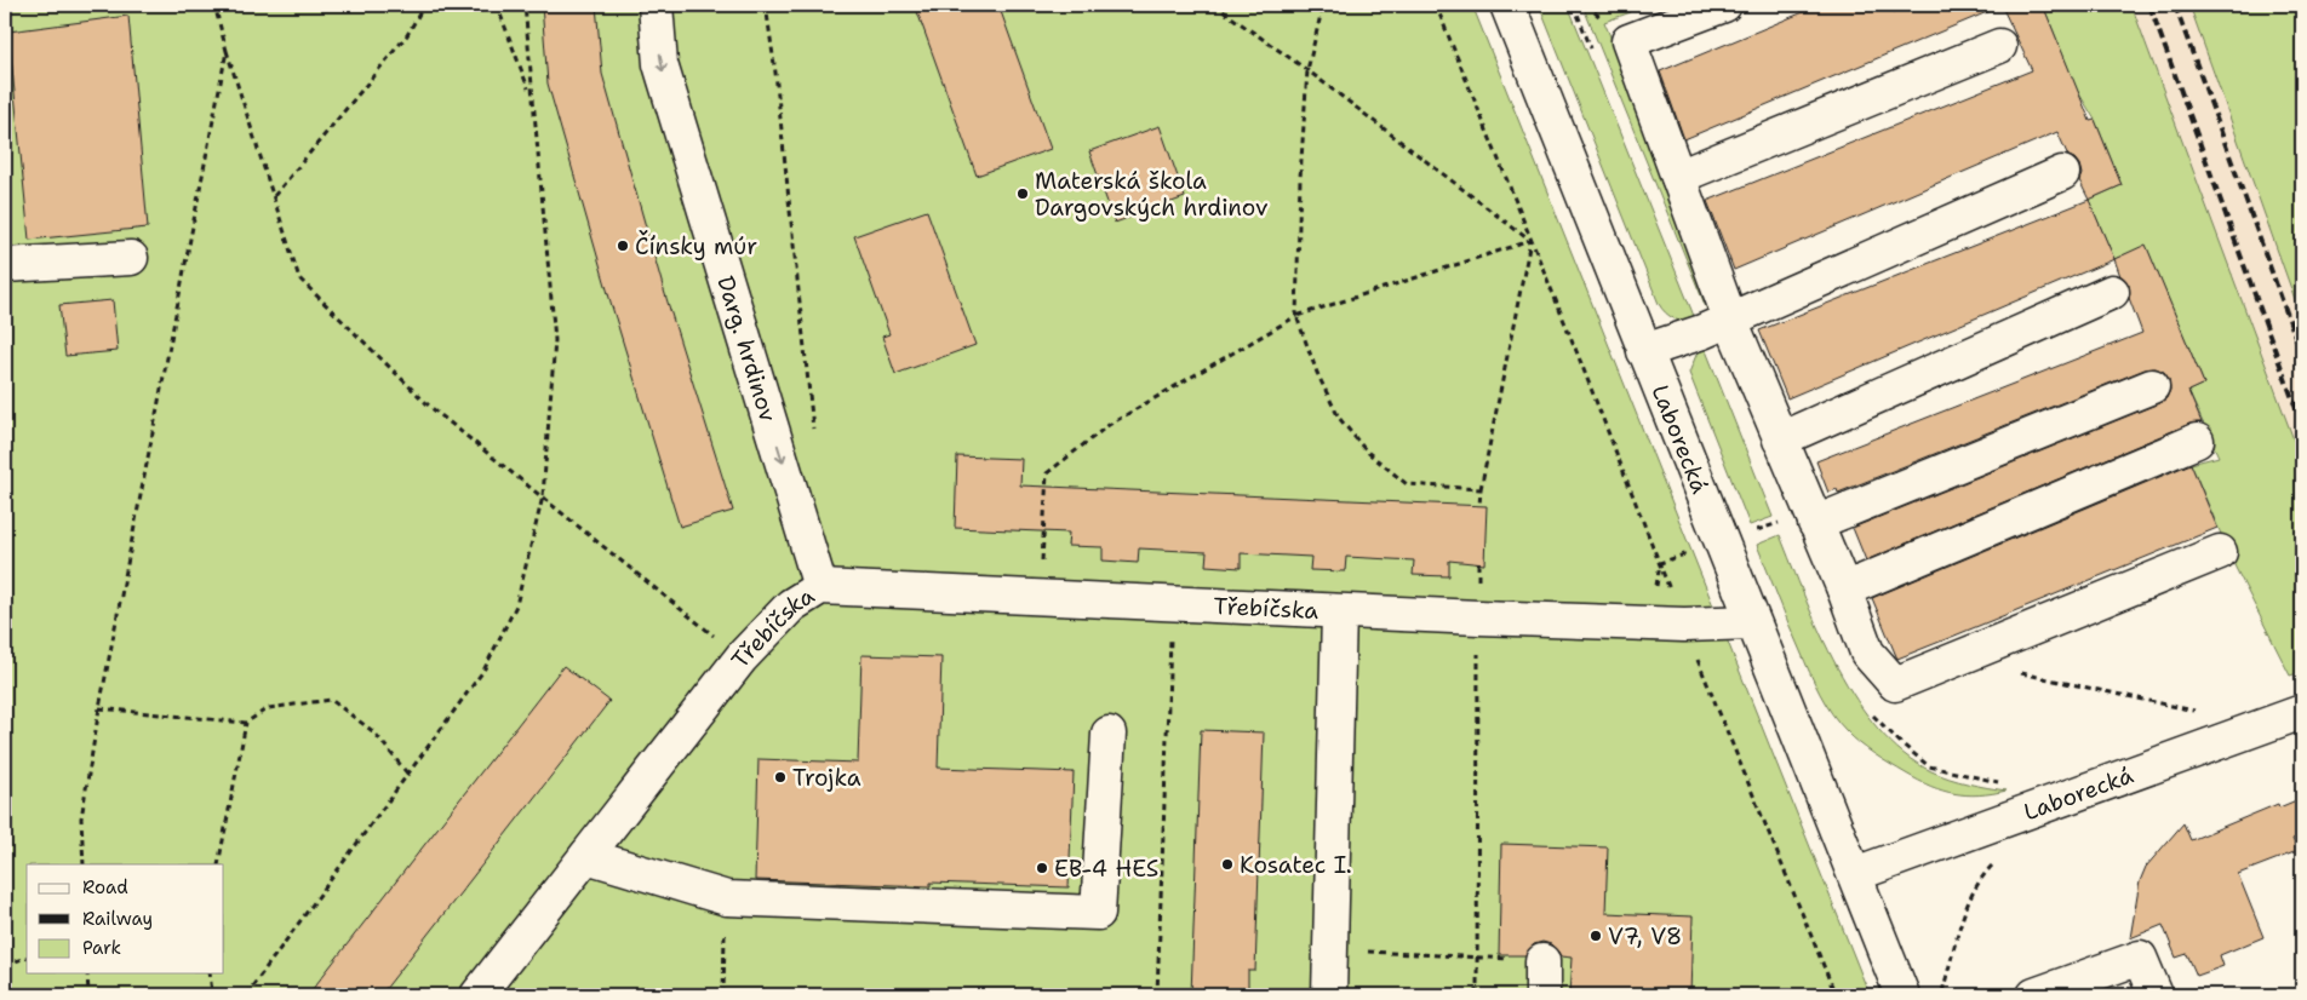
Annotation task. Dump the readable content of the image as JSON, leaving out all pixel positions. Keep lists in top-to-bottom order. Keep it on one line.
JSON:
{"streets":{"street":["Darg. hrdinov","Laborecká","Třebíčska"]},"crossings":[["Darg. hrdinov","Třebíčska"],["Laborecká","Třebíčska"]],"one_way":["Darg. hrdinov"],"places":["Materská škola Dargovských hrdinov","Čínsky múr","Trojka","Kosatec I.","EB-4 HES","V7, V8"],"legend":["Road","Railway","Park"]}
